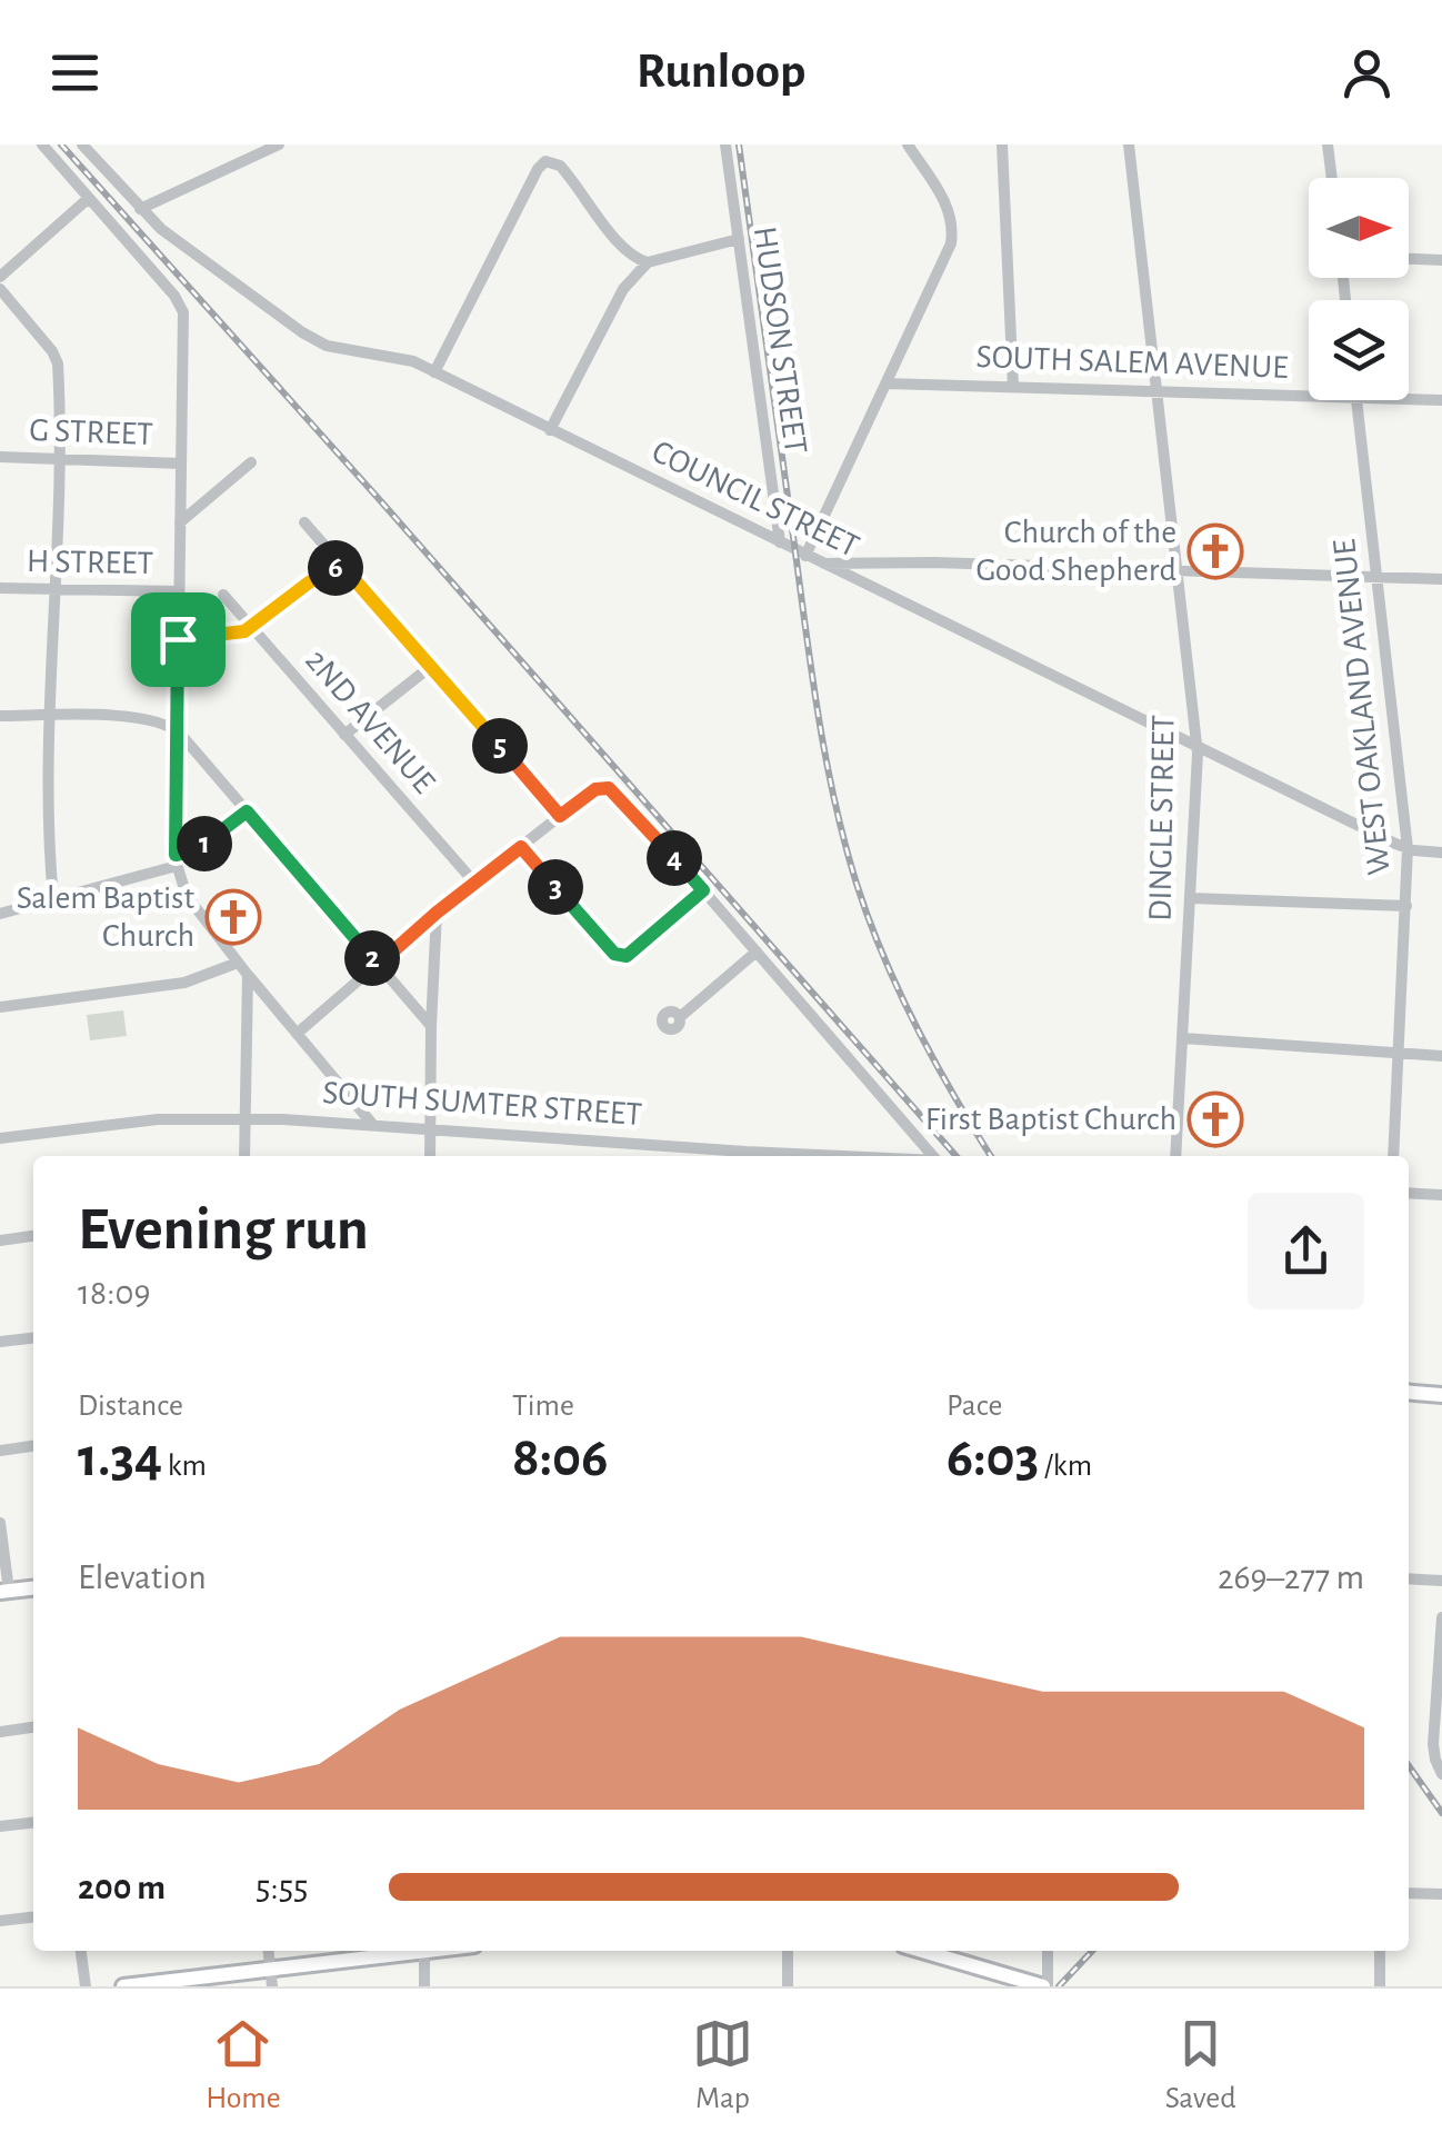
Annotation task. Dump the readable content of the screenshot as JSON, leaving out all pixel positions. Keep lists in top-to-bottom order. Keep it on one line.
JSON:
{"streets":{"street":["HUDSON STREET","SOUTH SALEM AVENUE","G STREET","COUNCIL STREET","H STREET","WEST OAKLAND AVENUE","2ND AVENUE","DINGLE STREET","SOUTH SUMTER STREET"]},"crossings":[["HUDSON STREET","COUNCIL STREET"],["SOUTH SALEM AVENUE","DINGLE STREET"],["COUNCIL STREET","WEST OAKLAND AVENUE"],["COUNCIL STREET","DINGLE STREET"]],"places":{"church":["Church of the Good Shepherd","Salem Baptist Church","First Baptist Church"]},"north":"right","page":{"header":"Runloop","pins":["6","5","1","4","3","2"],"heading":["Evening run","18:09"],"stats":[["Distance","1.34 km"],["Time","8:06"],["Pace","6:03 /km"]],"chart":["Elevation","269–277 m"],"list":[{"name":"200 m","note":"5:55"}],"tabs":["Home","Map","Saved"]}}
